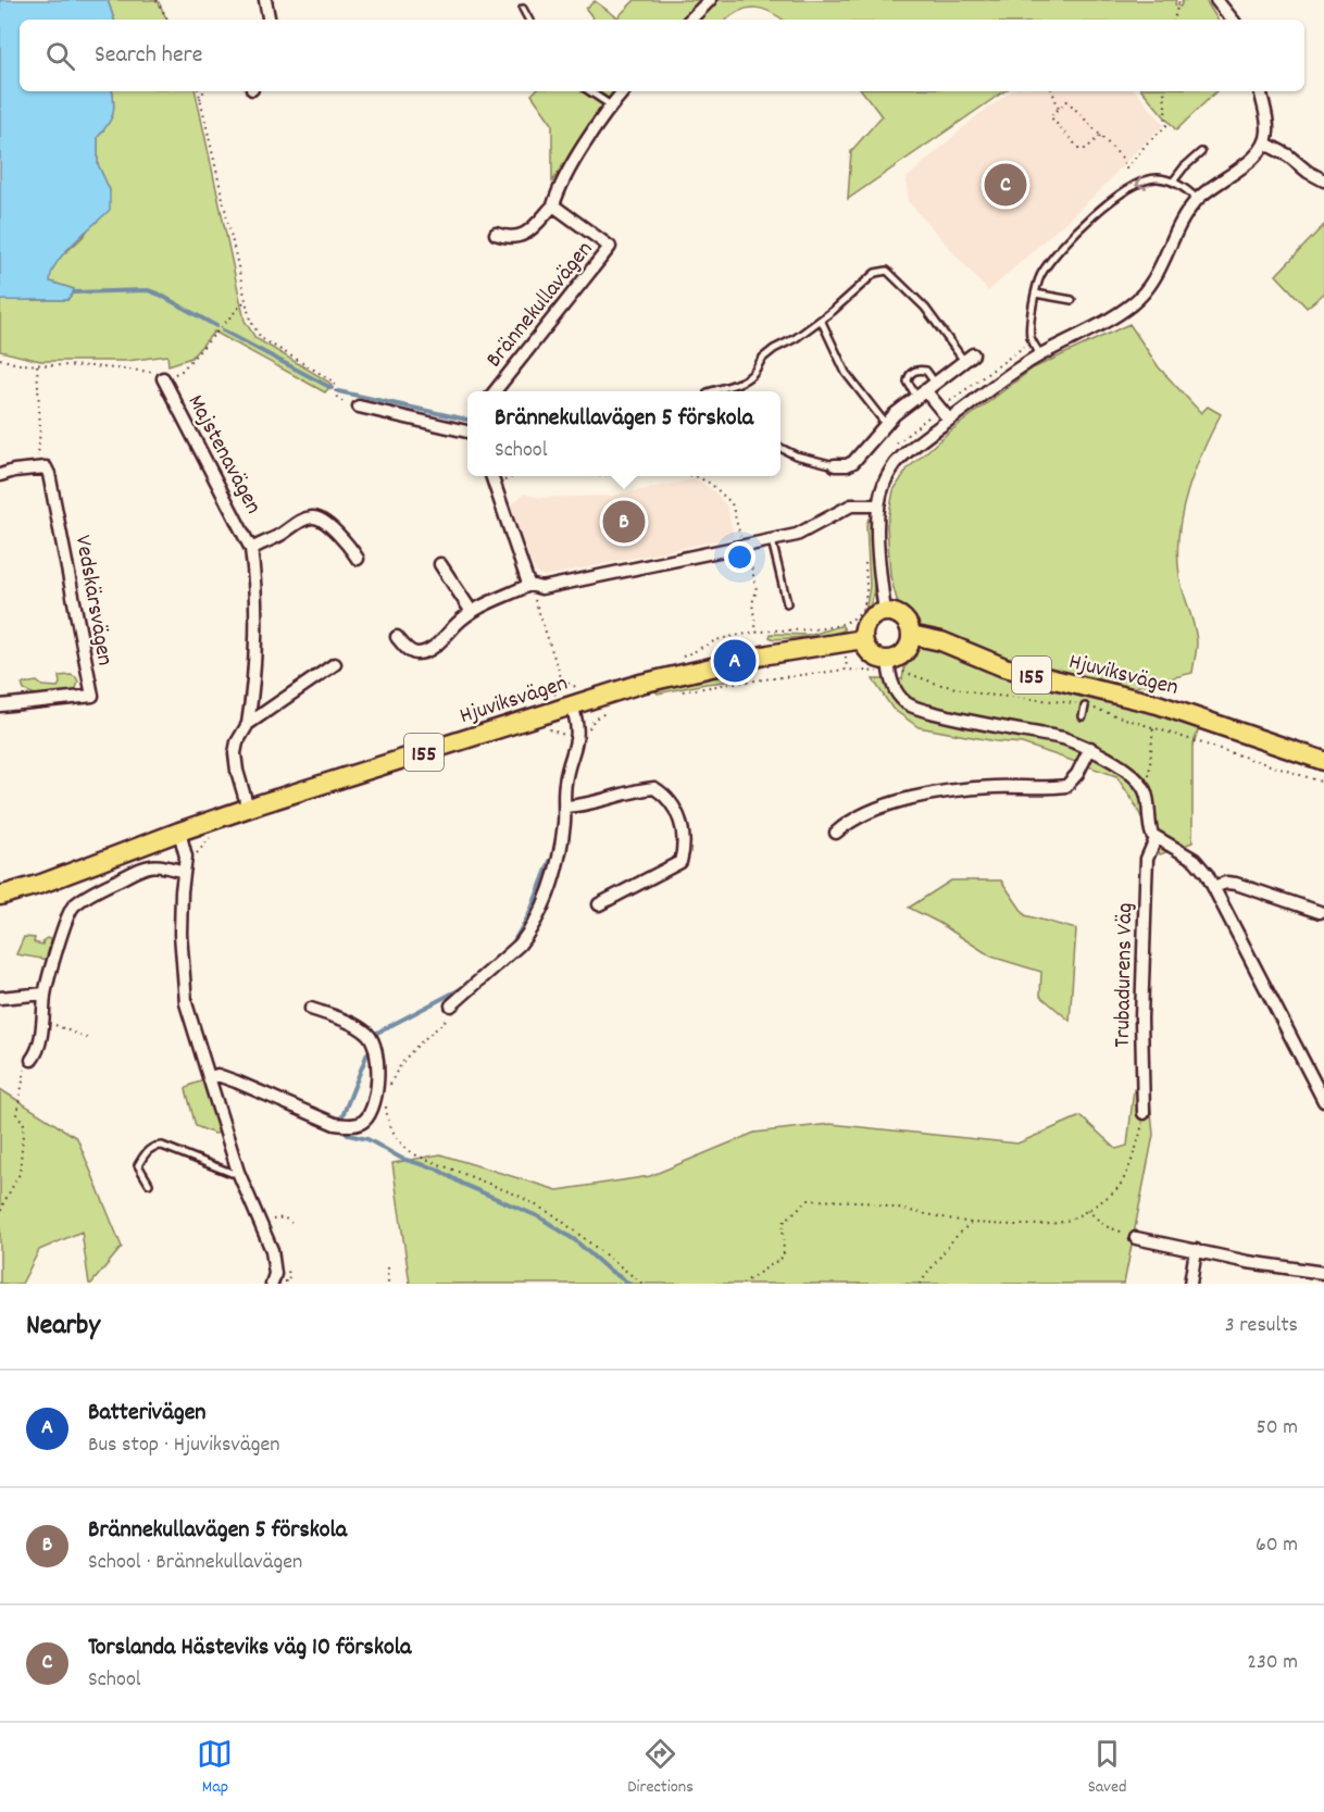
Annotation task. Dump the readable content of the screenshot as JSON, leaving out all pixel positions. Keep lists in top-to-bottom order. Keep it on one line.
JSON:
{"streets":{"main road":["Hjuviksvägen","155"],"street":["Brännekullavägen","Majstenavägen","Vedskärsvägen","Trubadurens Väg"]},"crossings":[["Majstenavägen","Hjuviksvägen"]],"page":{"search":"Search here","pins":["C","B","A"],"popup":["Brännekullavägen 5 förskola","School"],"heading":["Nearby","3 results"],"list":[{"mark":"A","name":"Batterivägen","note":"Bus stop · Hjuviksvägen","value":"50 m"},{"mark":"B","name":"Brännekullavägen 5 förskola","note":"School · Brännekullavägen","value":"60 m"},{"mark":"C","name":"Torslanda Hästeviks väg 10 förskola","note":"School","value":"230 m"}],"nav":["Map","Directions","Saved"]}}
